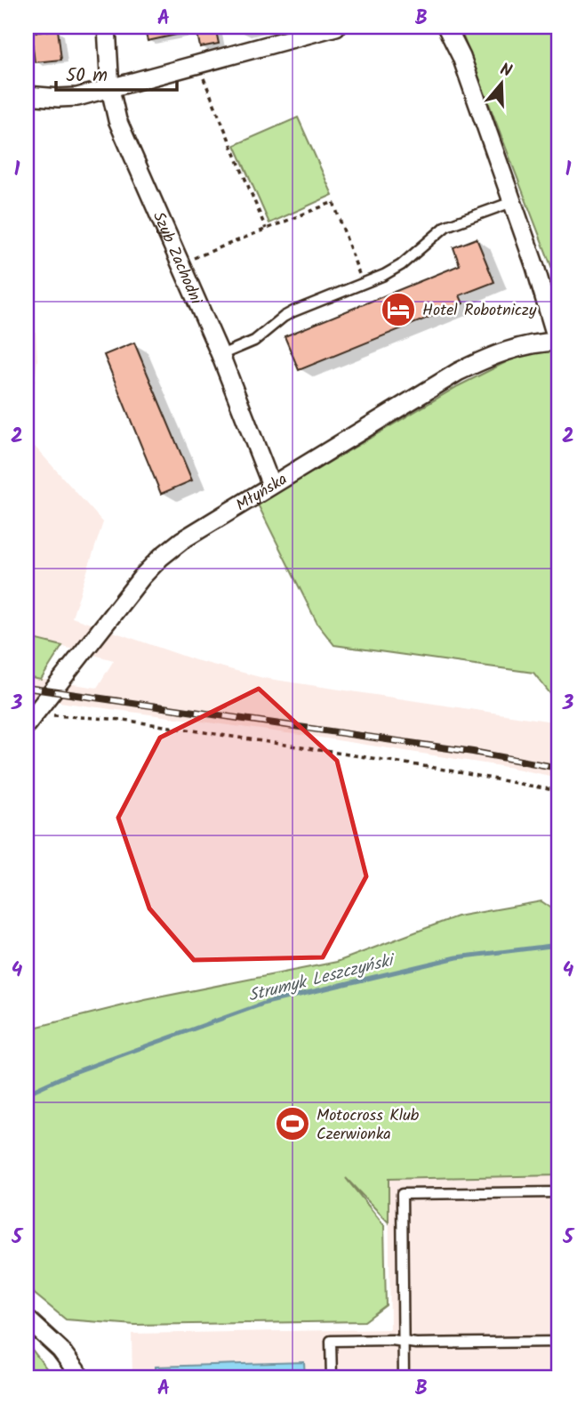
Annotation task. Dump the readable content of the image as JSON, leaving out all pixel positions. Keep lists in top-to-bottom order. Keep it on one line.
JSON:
{"streets":{"street":["Szyb Zachodni","Młyńska"]},"crossings":[["Szyb Zachodni","Młyńska"]],"water":["Strumyk Leszczyński"],"places":{"hotel":["Hotel Robotniczy"],"sports":["Motocross Klub Czerwionka"]},"scale_bar":"50 m","north":"top","grid":{"columns":["A","B"],"rows":["1","2","3","4","5"]}}
